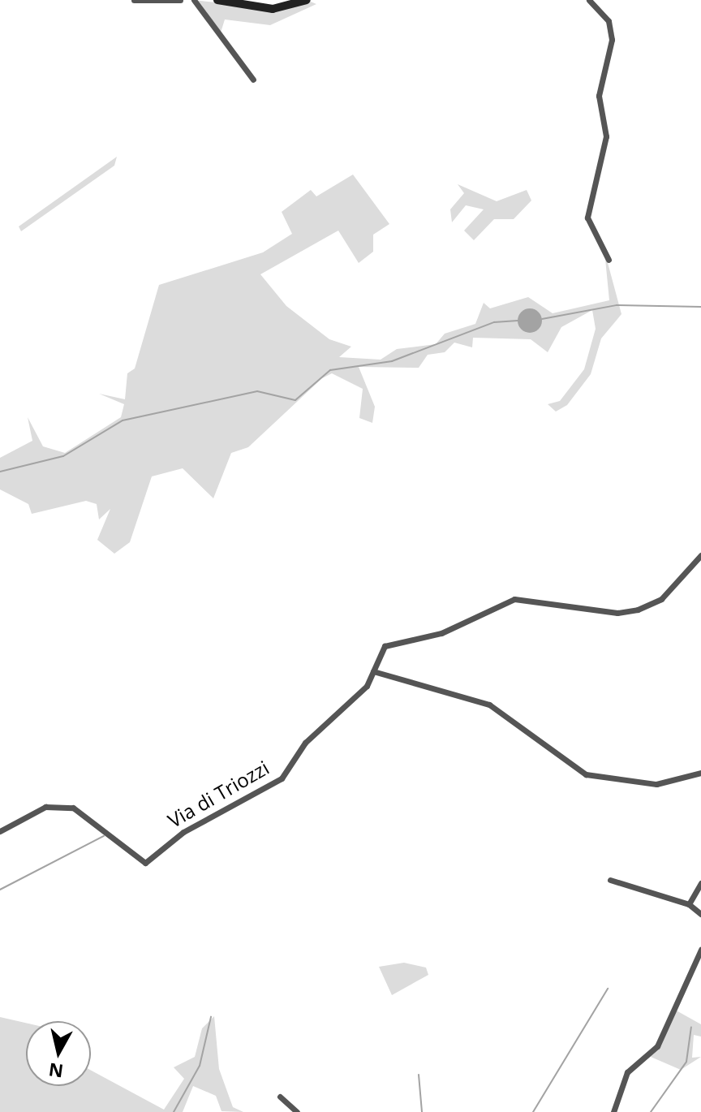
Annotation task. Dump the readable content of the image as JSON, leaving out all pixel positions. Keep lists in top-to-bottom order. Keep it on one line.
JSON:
{"streets":{"street":["Via di Triozzi"]},"north":"bottom"}
